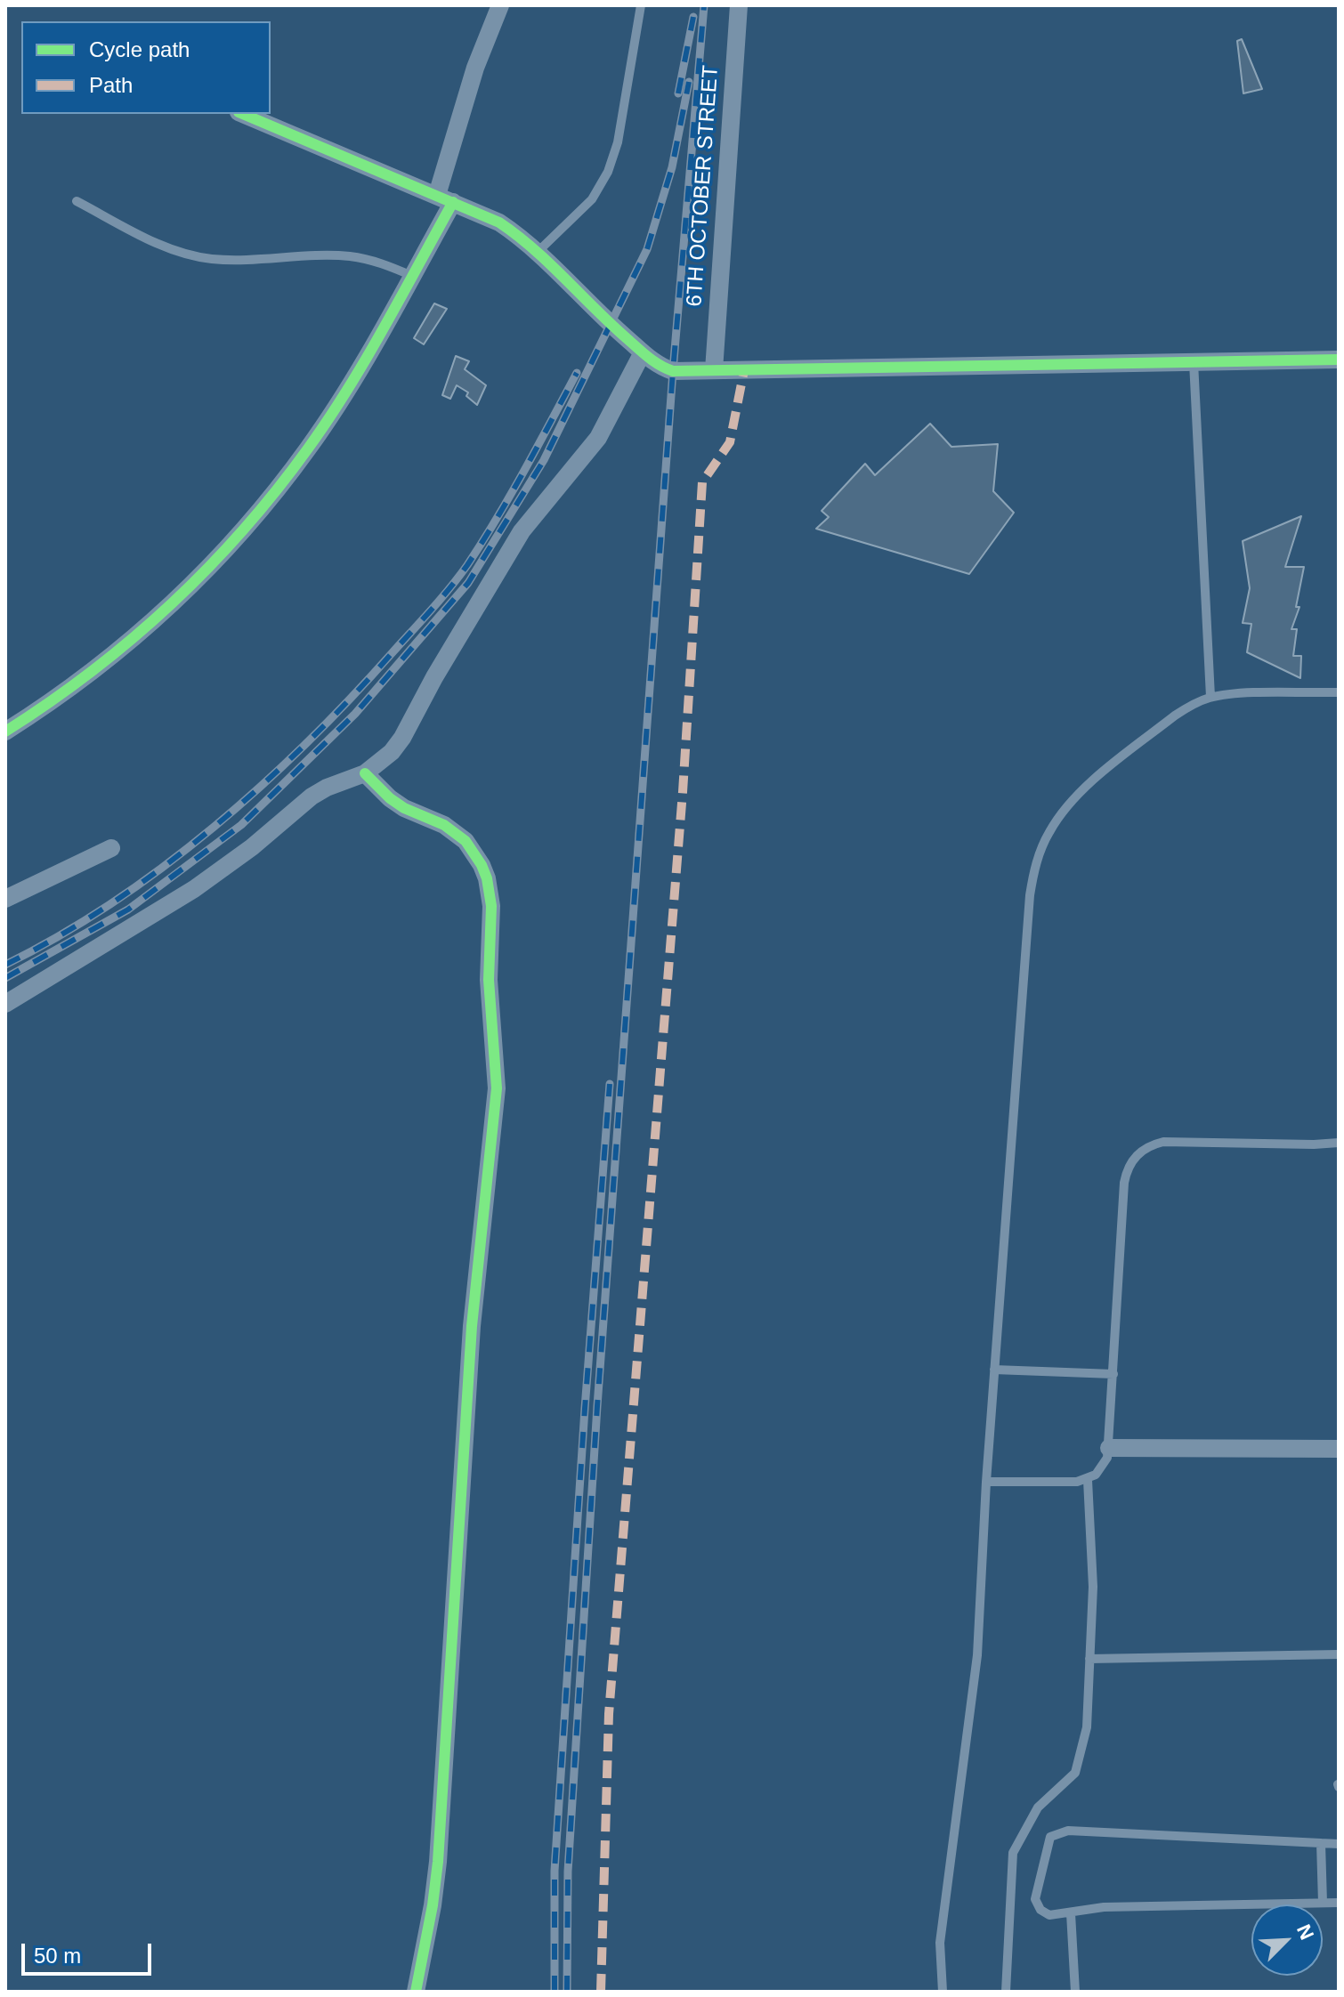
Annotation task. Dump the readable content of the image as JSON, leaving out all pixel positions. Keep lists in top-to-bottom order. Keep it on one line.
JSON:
{"streets":{"street":["6TH OCTOBER STREET"]},"legend":["Cycle path","Path"],"scale_bar":"50 m","north":"top right"}
